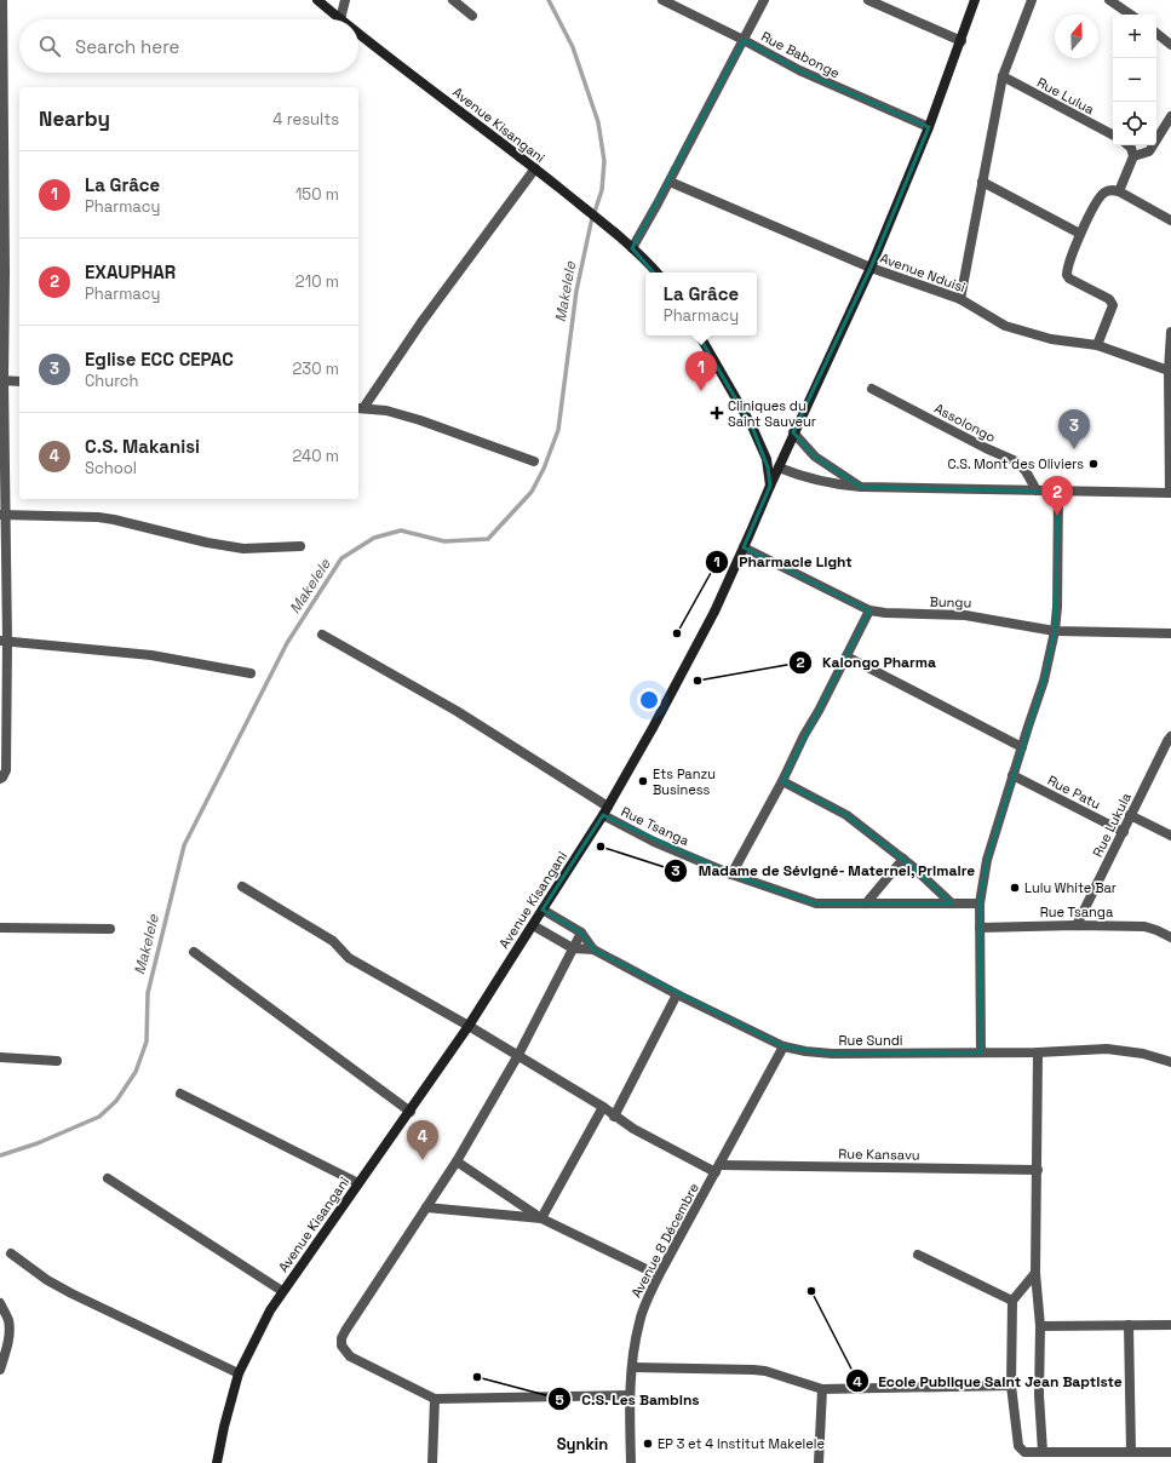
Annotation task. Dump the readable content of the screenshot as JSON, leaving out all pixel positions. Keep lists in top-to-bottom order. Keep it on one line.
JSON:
{"streets":{"street":["Rue Babonge","Rue Lulua","Avenue Kisangani","Avenue Nduisi","Assolongo","Bungu","Rue Patu","Rue Lukula","Rue Tsanga","Rue Sundi","Rue Kansavu","Avenue 8 Décembre"]},"crossings":[["Rue Babonge","Avenue Kisangani"],["Avenue Kisangani","Avenue Nduisi"],["Avenue Kisangani","Bungu"],["Avenue Kisangani","Rue Tsanga"],["Avenue Kisangani","Rue Sundi"],["Avenue Kisangani","Rue Kansavu"],["Rue Patu","Rue Lukula"],["Rue Lukula","Rue Tsanga"],["Rue Sundi","Avenue 8 Décembre"],["Rue Kansavu","Avenue 8 Décembre"]],"districts":["Synkin"],"water":["Makelele"],"places":{"health":["Cliniques du Saint Sauveur"],"other":["C.S. Mont des Oliviers","Pharmacie Light","Kalongo Pharma","Ets Panzu Business","Madame de Sévigné- Maternel, Primaire","Lulu White Bar","Ecole Publique Saint Jean Baptiste","C.S. Les Bambins","EP 3 et 4 Institut Makelele"]},"north":"top","page":{"map_buttons":["+","−"],"search":"Search here","heading":["Nearby","4 results"],"list":[{"mark":"1","name":"La Grâce","note":"Pharmacy","value":"150 m"},{"mark":"2","name":"EXAUPHAR","note":"Pharmacy","value":"210 m"},{"mark":"3","name":"Eglise ECC CEPAC","note":"Church","value":"230 m"},{"mark":"4","name":"C.S. Makanisi","note":"School","value":"240 m"}],"popup":["La Grâce","Pharmacy"],"pins":["1","3","2","4"]}}
